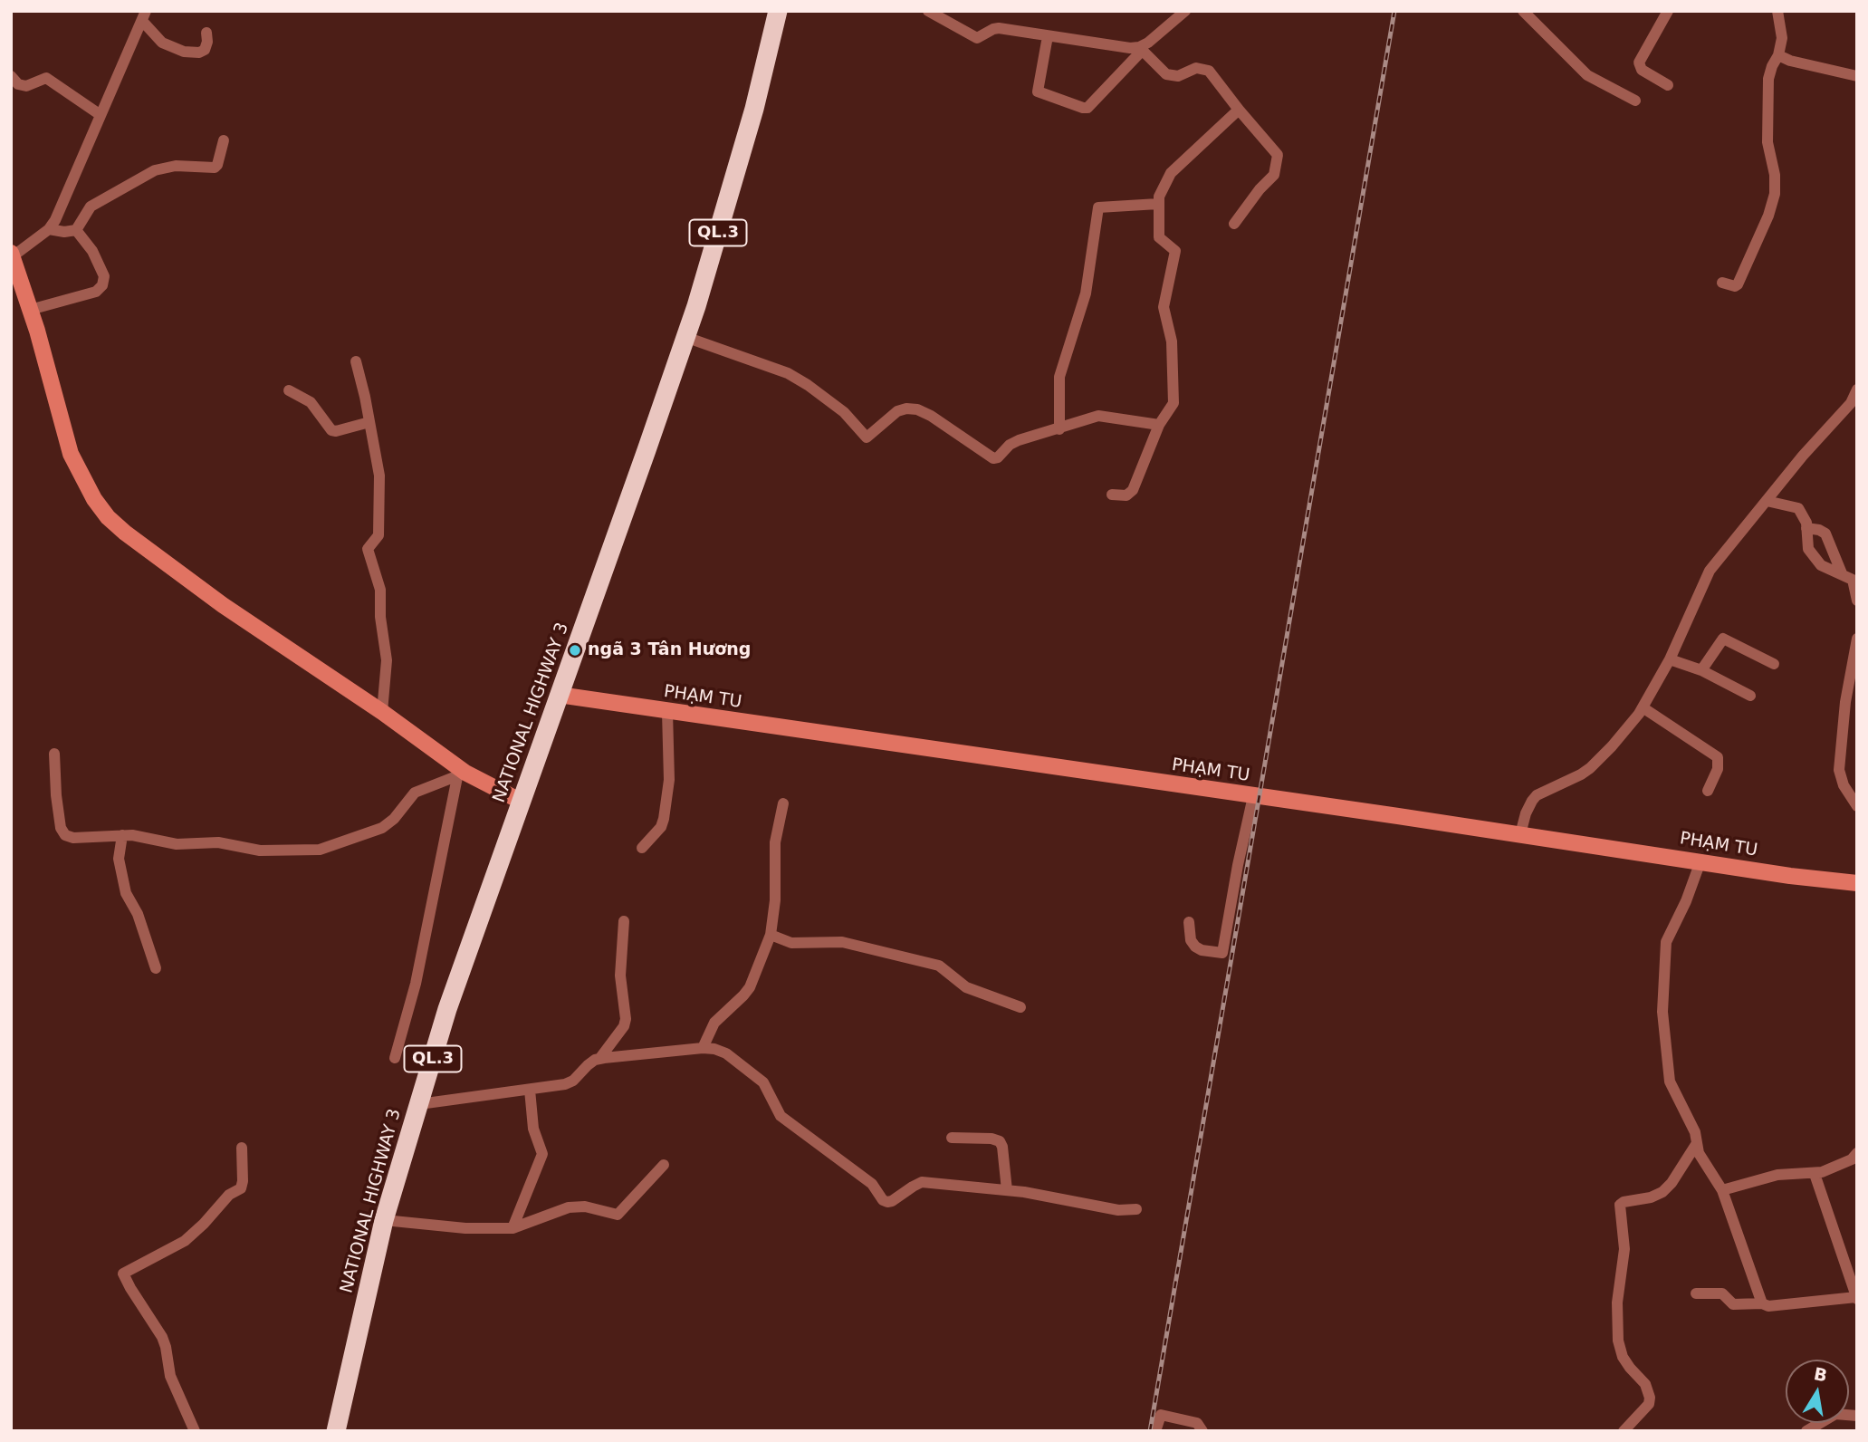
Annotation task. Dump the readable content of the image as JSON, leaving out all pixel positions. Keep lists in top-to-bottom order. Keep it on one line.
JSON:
{"streets":{"highway":["QL.3","NATIONAL HIGHWAY 3"],"street":["PHẠM TU"]},"crossings":[["PHẠM TU","NATIONAL HIGHWAY 3"]],"places":["ngã 3 Tân Hương"],"north":"top"}
